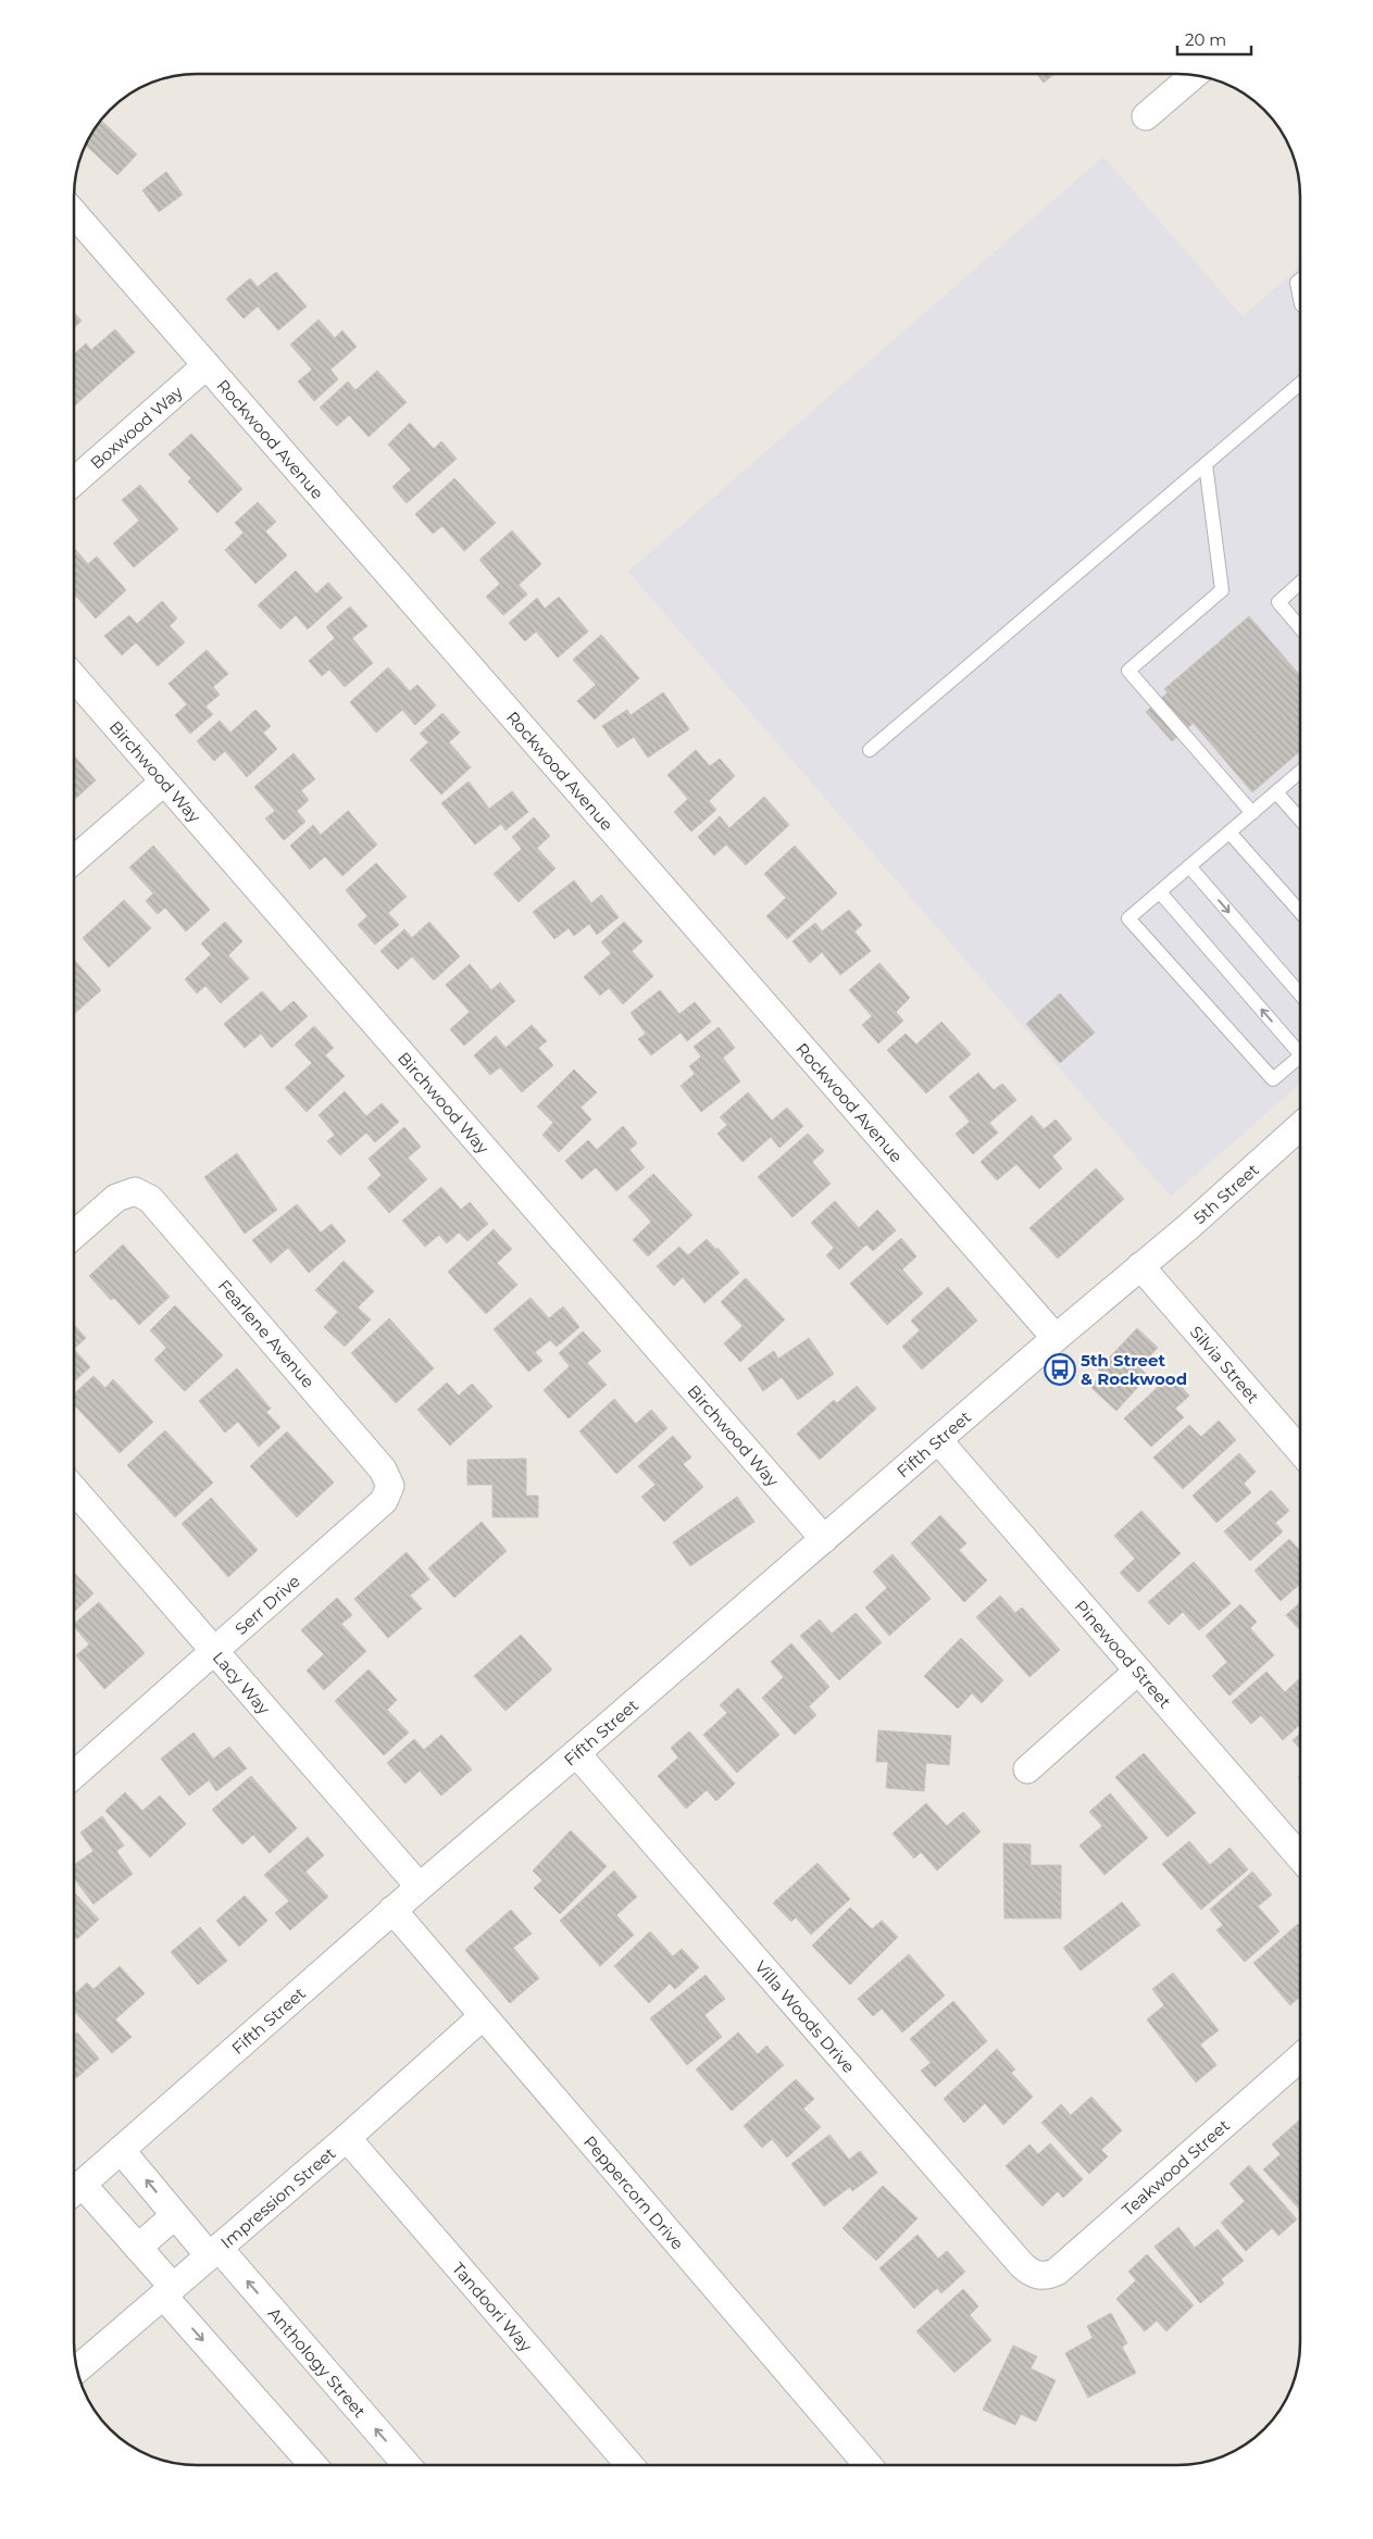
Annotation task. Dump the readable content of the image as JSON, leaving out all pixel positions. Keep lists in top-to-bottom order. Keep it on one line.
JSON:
{"streets":{"street":["Boxwood Way","Rockwood Avenue","Birchwood Way","5th Street","Fearlene Avenue","Silvia Street","Fifth Street","Serr Drive","Pinewood Street","Lacy Way","Villa Woods Drive","Teakwood Street","Peppercorn Drive","Impression Street","Tandoori Way","Anthology Street"]},"crossings":[["Boxwood Way","Rockwood Avenue"],["Rockwood Avenue","Fifth Street"],["Birchwood Way","Fifth Street"],["5th Street","Silvia Street"],["5th Street","Fifth Street"],["Fearlene Avenue","Serr Drive"],["Silvia Street","Fifth Street"],["Fifth Street","Pinewood Street"],["Fifth Street","Lacy Way"],["Fifth Street","Villa Woods Drive"],["Fifth Street","Peppercorn Drive"],["Fifth Street","Anthology Street"],["Serr Drive","Lacy Way"],["Villa Woods Drive","Teakwood Street"],["Peppercorn Drive","Impression Street"],["Impression Street","Tandoori Way"],["Impression Street","Anthology Street"]],"places":{"bus stop":["5th Street & Rockwood"]},"scale_bar":"20 m"}
